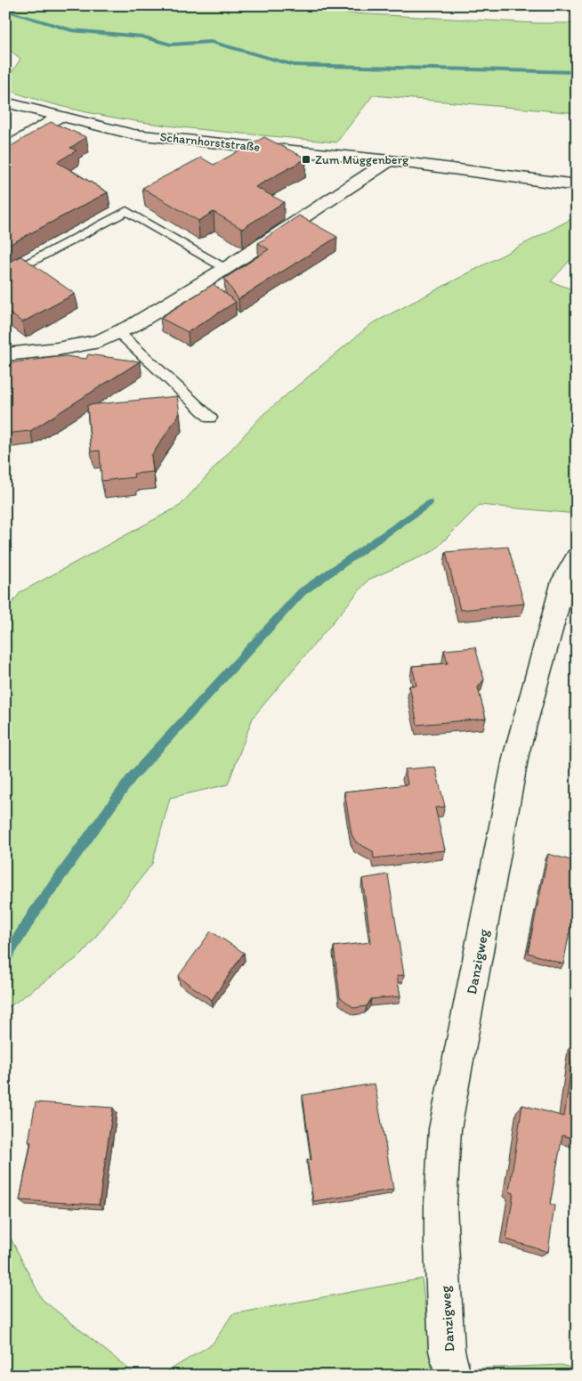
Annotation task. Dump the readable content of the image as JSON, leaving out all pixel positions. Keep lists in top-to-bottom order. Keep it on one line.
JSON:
{"streets":{"street":["Scharnhorststraße","Danzigweg"]},"places":{"transit":["Zum Müggenberg"]}}
